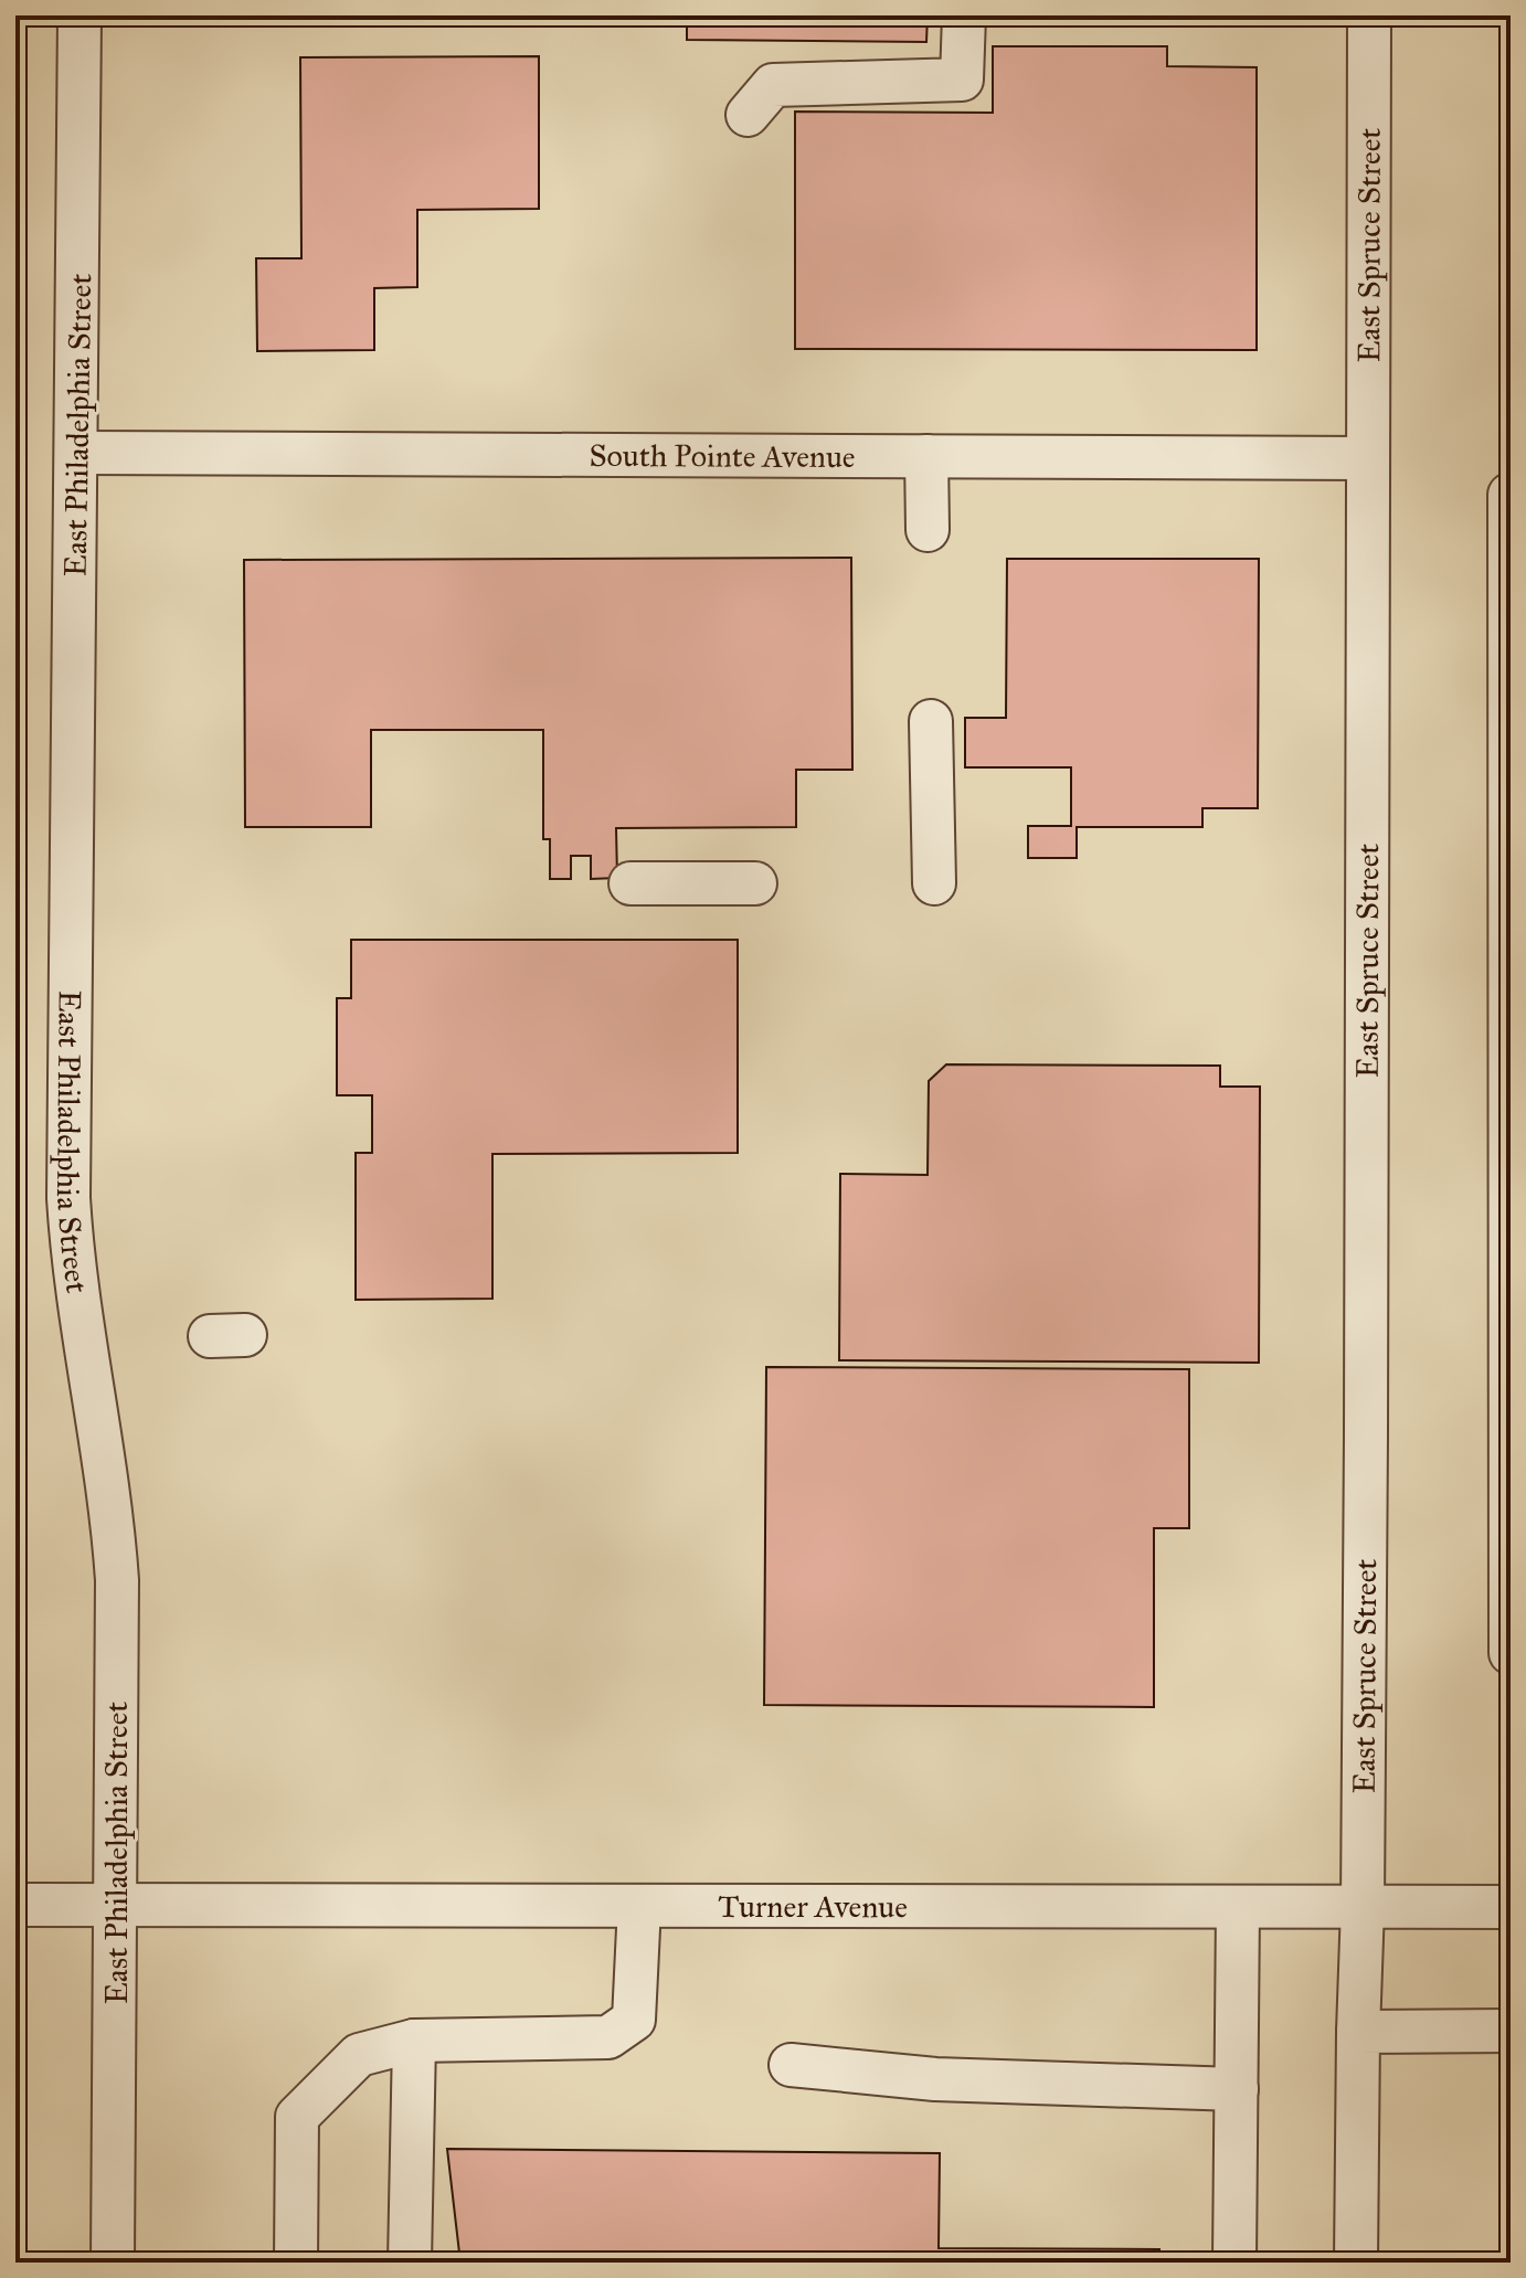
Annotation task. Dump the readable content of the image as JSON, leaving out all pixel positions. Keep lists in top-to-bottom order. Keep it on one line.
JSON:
{"streets":{"street":["East Spruce Street","East Philadelphia Street","South Pointe Avenue","Turner Avenue"]},"crossings":[["East Spruce Street","South Pointe Avenue"],["East Spruce Street","Turner Avenue"],["East Philadelphia Street","South Pointe Avenue"],["East Philadelphia Street","Turner Avenue"]]}
